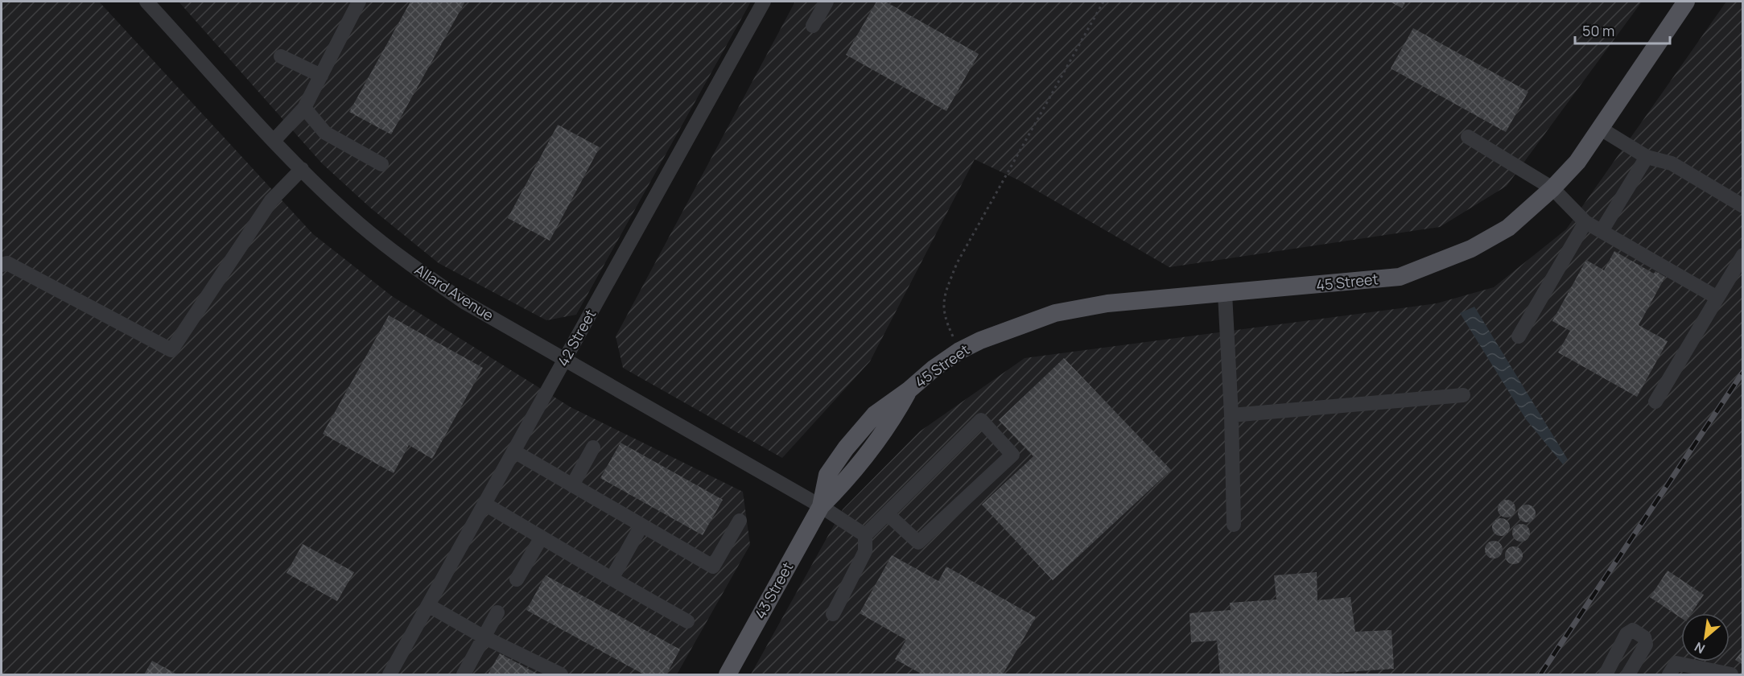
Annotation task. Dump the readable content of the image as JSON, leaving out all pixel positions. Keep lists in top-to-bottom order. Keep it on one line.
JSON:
{"streets":{"main road":["45 Street","43 Street"],"street":["Allard Avenue","42 Street"]},"crossings":[["45 Street","Allard Avenue"],["45 Street","43 Street"],["Allard Avenue","42 Street"],["Allard Avenue","43 Street"]],"scale_bar":"50 m","north":"bottom left"}
